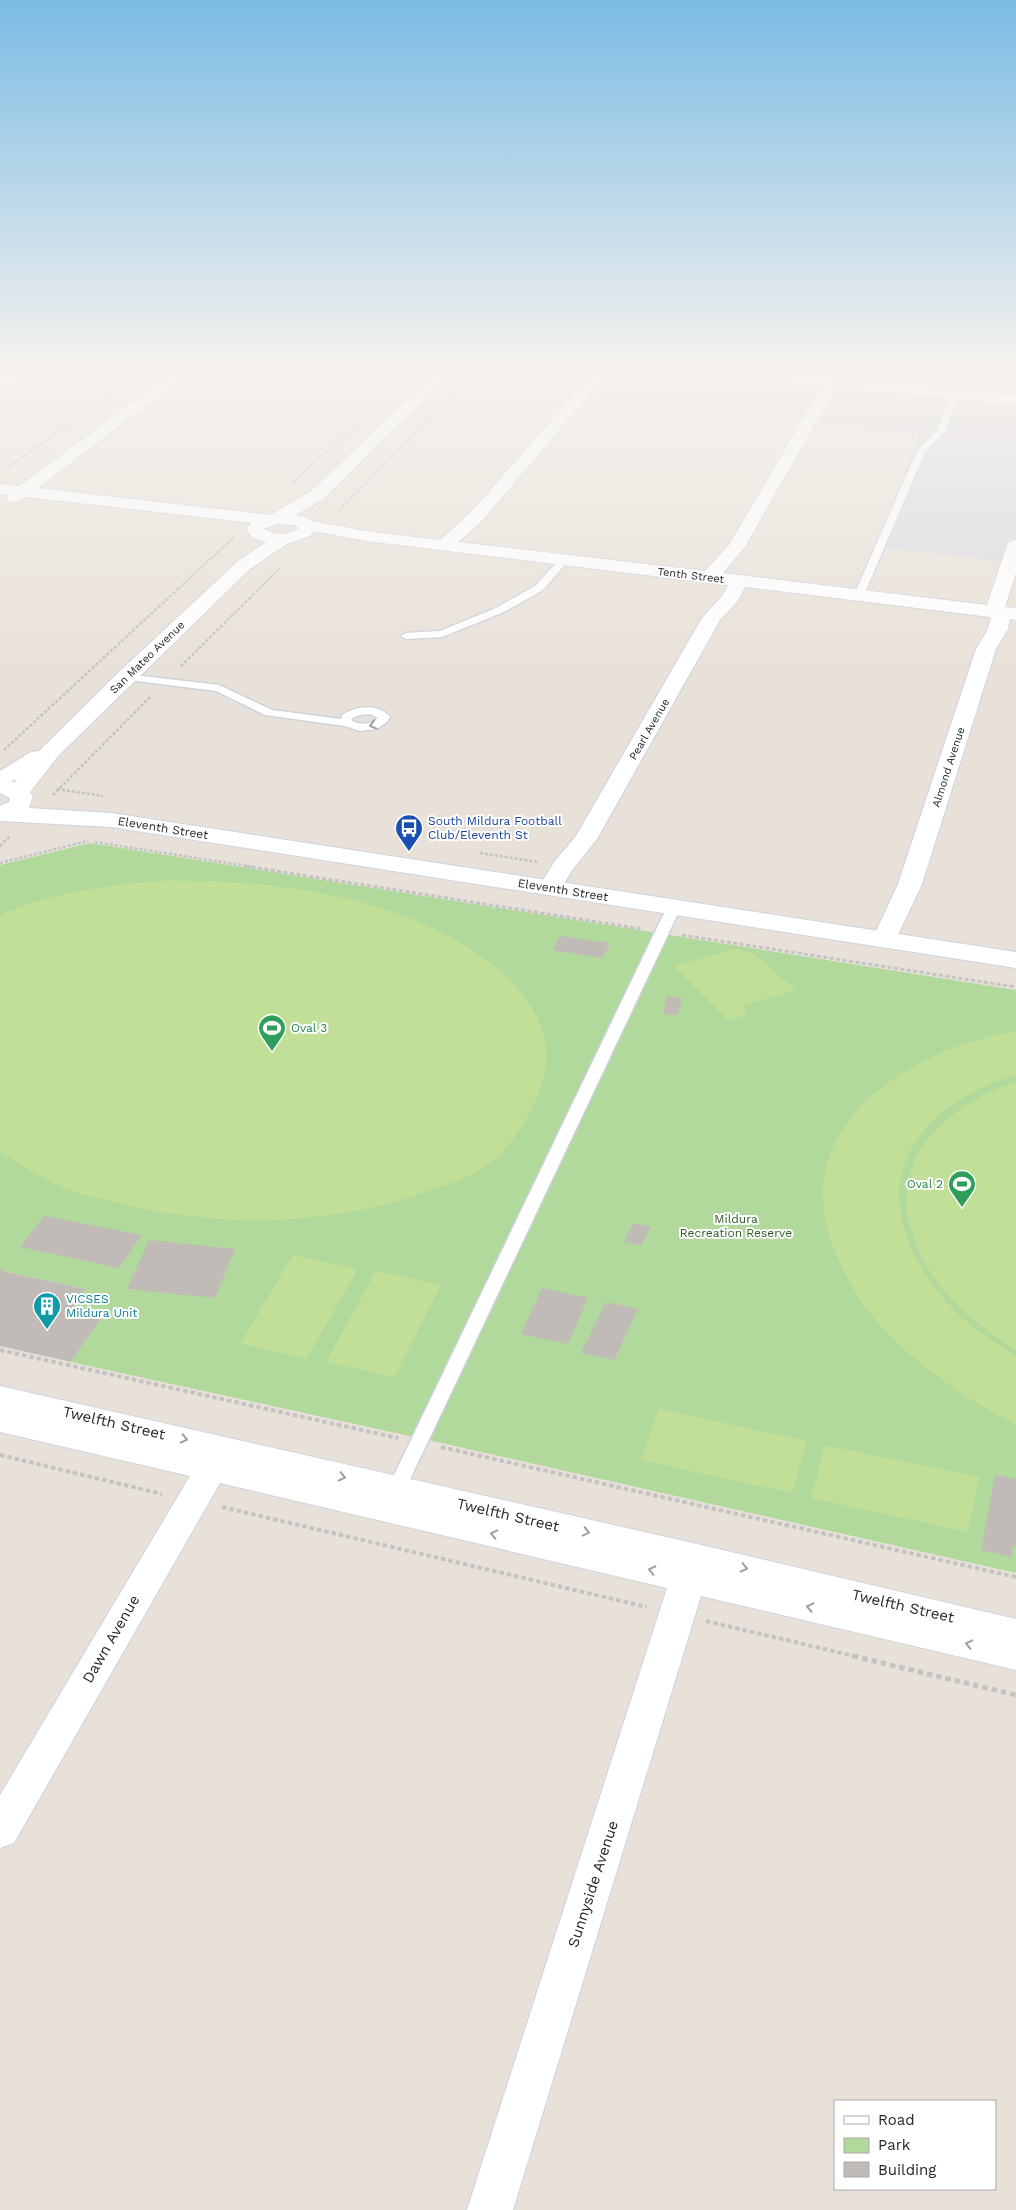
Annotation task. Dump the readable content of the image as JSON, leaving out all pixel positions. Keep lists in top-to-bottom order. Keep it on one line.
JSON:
{"streets":{"street":["Tenth Street","San Mateo Avenue","Pearl Avenue","Almond Avenue","Eleventh Street","Twelfth Street","Dawn Avenue","Sunnyside Avenue"]},"crossings":[["Tenth Street","San Mateo Avenue"],["Tenth Street","Pearl Avenue"],["Tenth Street","Almond Avenue"],["San Mateo Avenue","Eleventh Street"],["Pearl Avenue","Eleventh Street"],["Almond Avenue","Eleventh Street"],["Twelfth Street","Dawn Avenue"],["Twelfth Street","Sunnyside Avenue"]],"parks":["Mildura Recreation Reserve"],"places":{"bus stop":["South Mildura Football Club/Eleventh St"],"sports":["Oval 3","Oval 2"],"building":["VICSES Mildura Unit"]},"legend":["Road","Park","Building"]}
